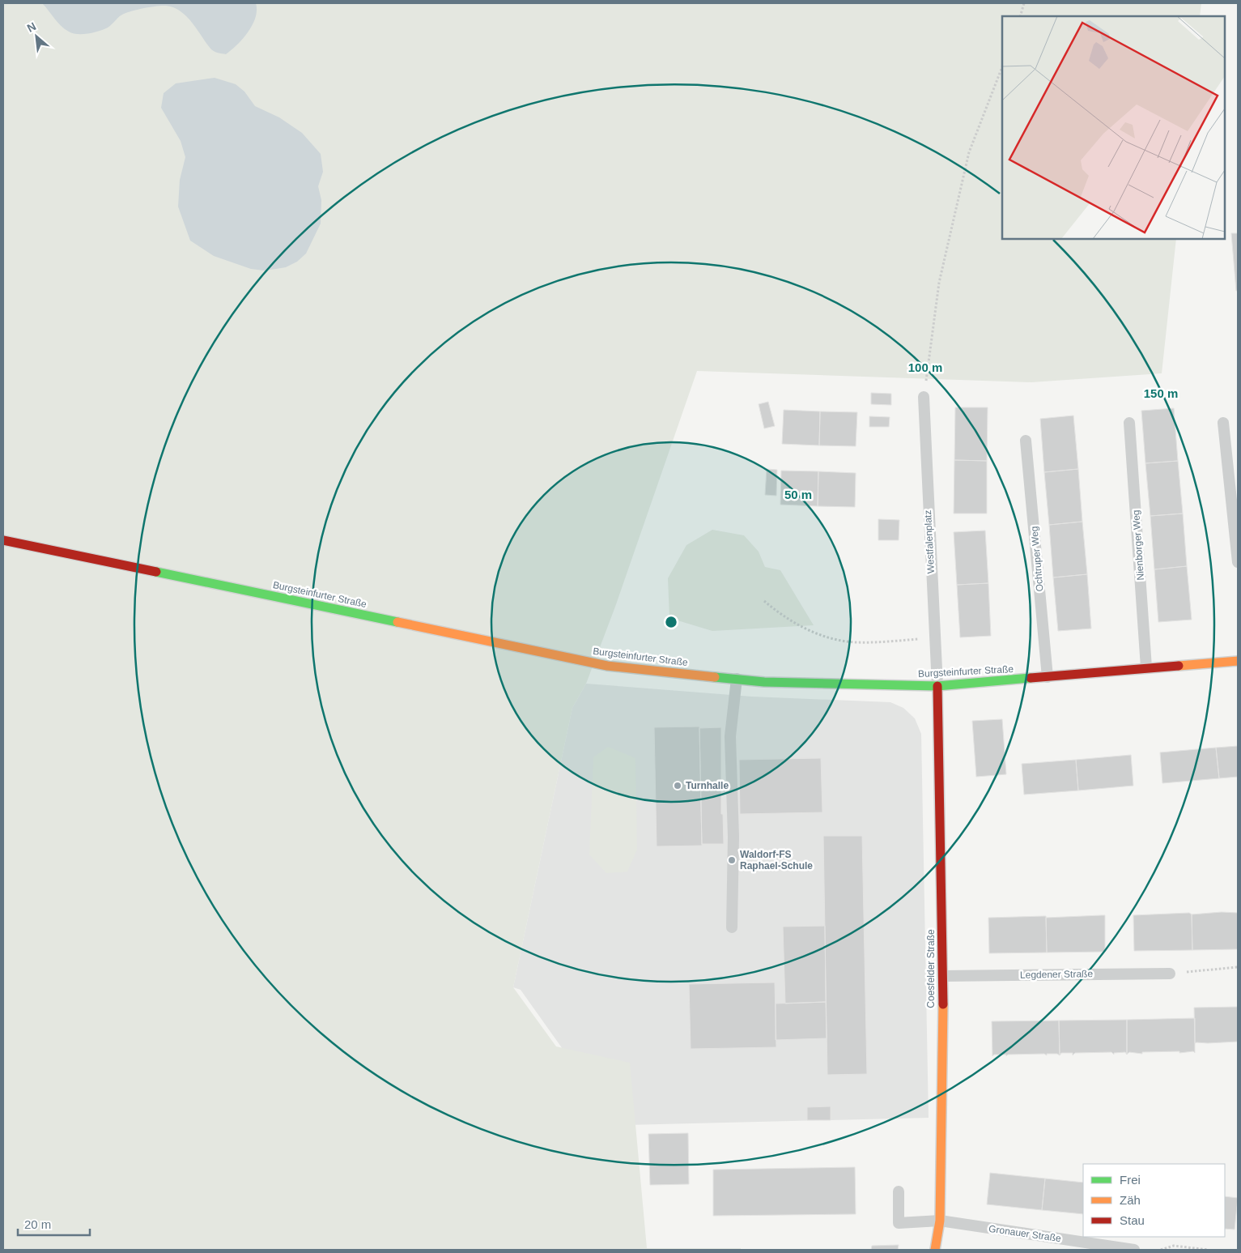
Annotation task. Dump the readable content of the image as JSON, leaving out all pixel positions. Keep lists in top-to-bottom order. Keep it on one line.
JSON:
{"streets":{"street":["Burgsteinfurter Straße","Coesfelder Straße"],"lane":["Westfalenplatz","Nienborger Weg","Ochtruper Weg","Legdener Straße","Gronauer Straße"]},"crossings":[["Westfalenplatz","Burgsteinfurter Straße"],["Westfalenplatz","Coesfelder Straße"],["Nienborger Weg","Burgsteinfurter Straße"],["Ochtruper Weg","Burgsteinfurter Straße"],["Burgsteinfurter Straße","Coesfelder Straße"],["Coesfelder Straße","Legdener Straße"],["Coesfelder Straße","Gronauer Straße"]],"places":["Turnhalle","Waldorf-FS Raphael-Schule"],"legend":["Frei","Zäh","Stau"],"scale_bar":"20 m","north":"top left","rings":["100 m","150 m","50 m"]}
